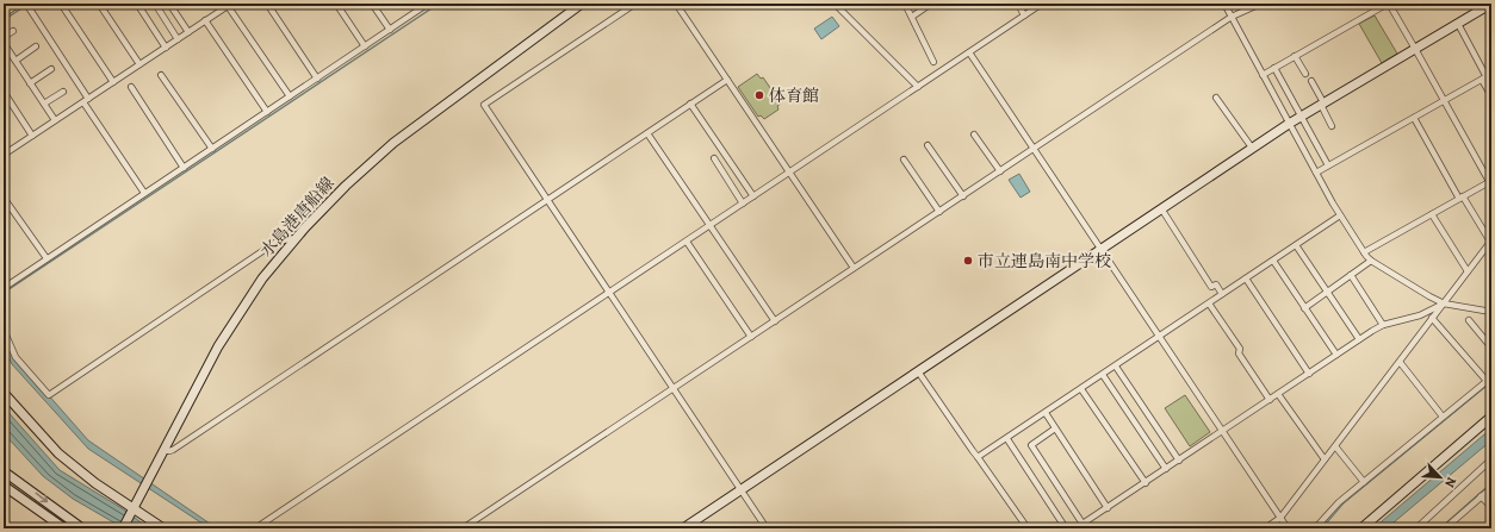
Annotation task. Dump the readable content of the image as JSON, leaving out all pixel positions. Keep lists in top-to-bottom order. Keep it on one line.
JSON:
{"streets":{"street":["水島港唐船線"]},"places":["体育館","市立連島南中学校"],"north":"bottom right"}
